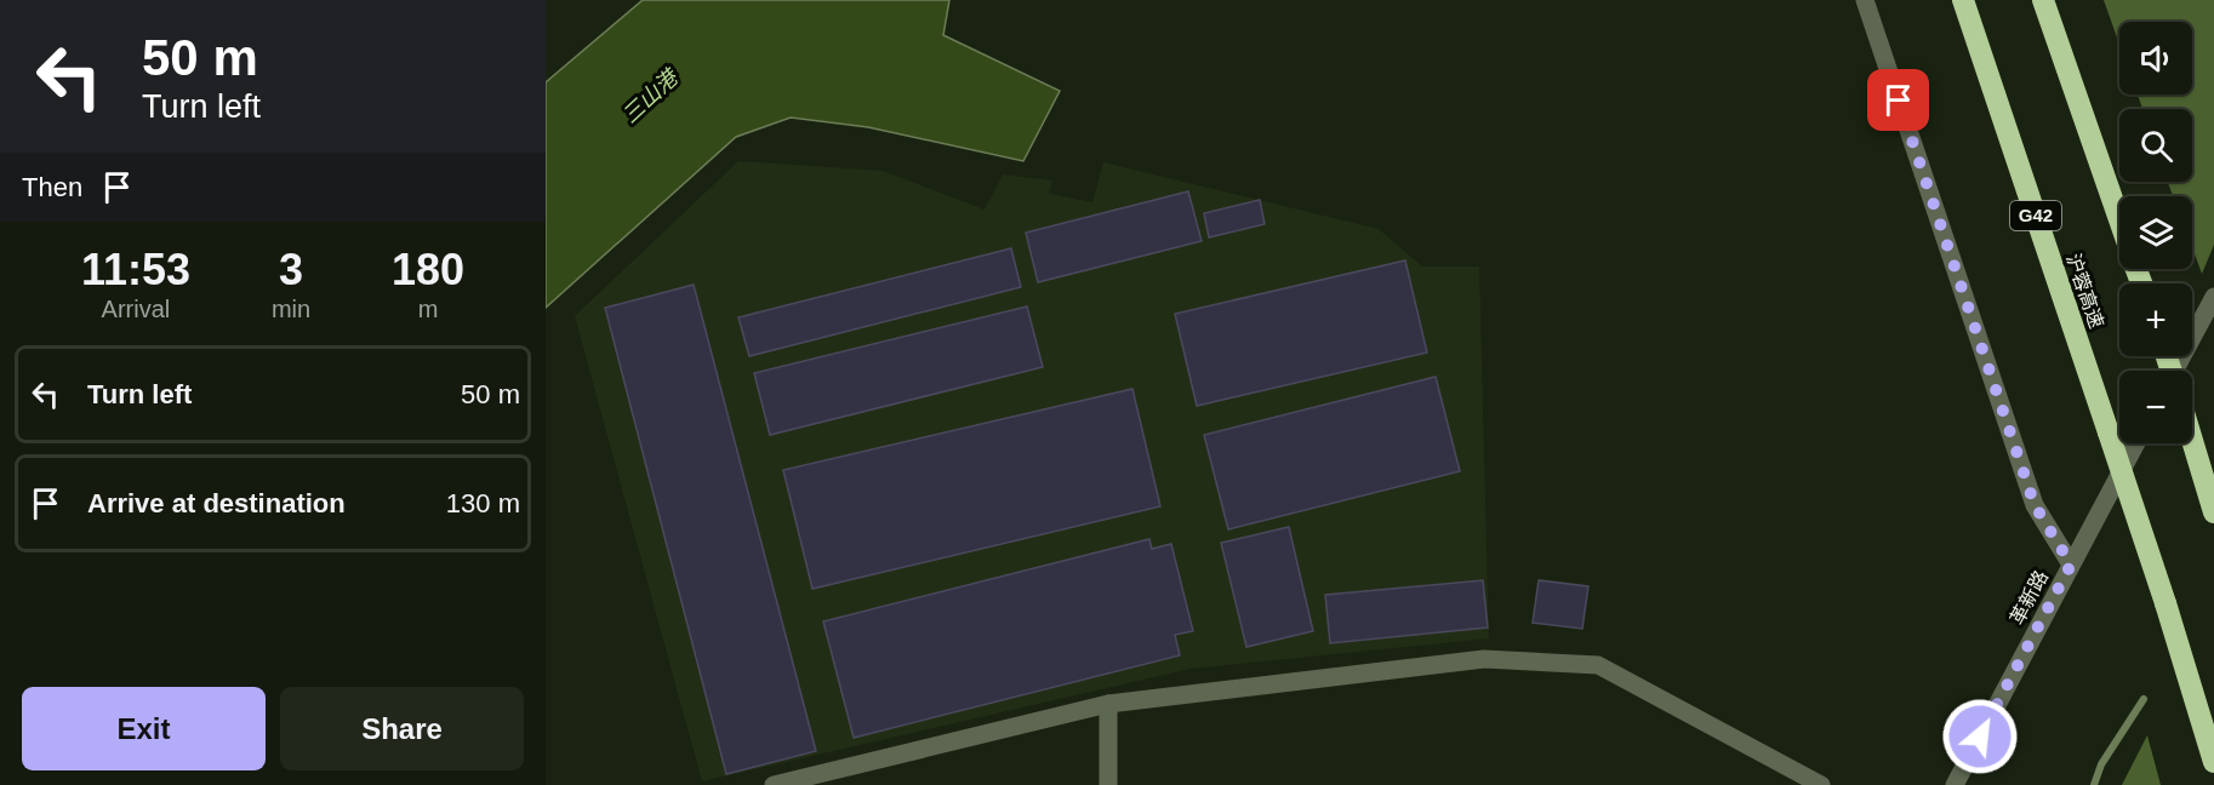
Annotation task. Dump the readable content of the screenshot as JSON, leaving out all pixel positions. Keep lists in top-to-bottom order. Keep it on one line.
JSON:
{"streets":{"highway":["G42","沪蓉高速"],"street":["革新路"]},"water":["三山港"],"page":{"turn":["50 m","Turn left"],"map_buttons":["+","−"],"then":"Then","eta":["11:53","Arrival","3","min","180","m"],"list":[{"name":"Turn left","value":"50 m"},{"name":"Arrive at destination","value":"130 m"}],"buttons":["Exit","Share"]}}
